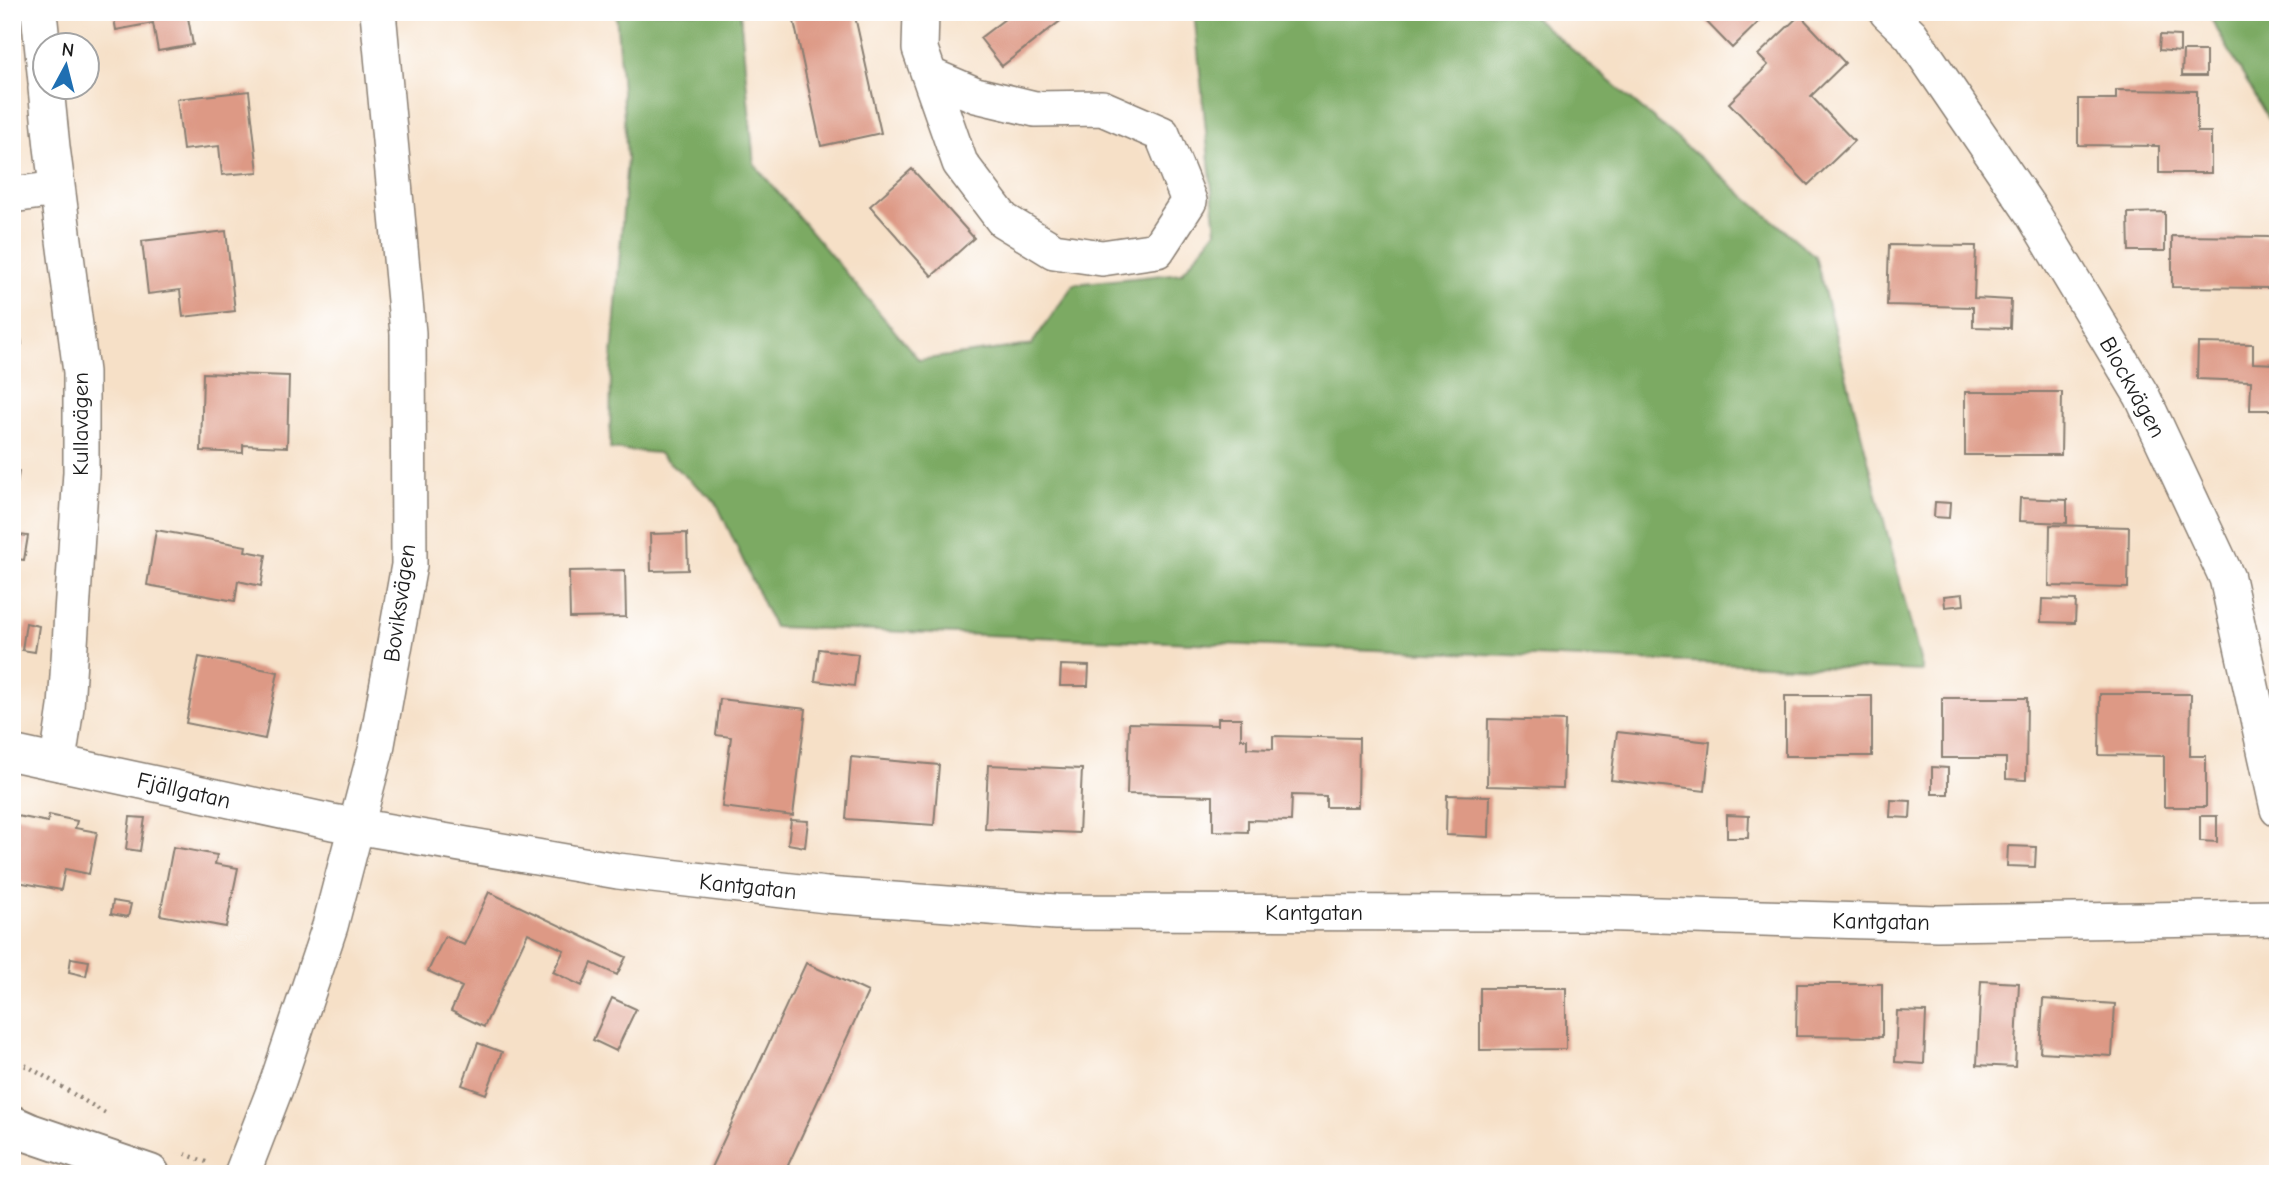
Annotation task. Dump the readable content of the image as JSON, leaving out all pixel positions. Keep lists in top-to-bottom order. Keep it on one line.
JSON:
{"streets":{"street":["Blockvägen","Kullavägen","Boviksvägen","Fjällgatan","Kantgatan"]},"crossings":[["Kullavägen","Fjällgatan"],["Boviksvägen","Fjällgatan"],["Boviksvägen","Kantgatan"],["Fjällgatan","Kantgatan"]],"north":"top"}
